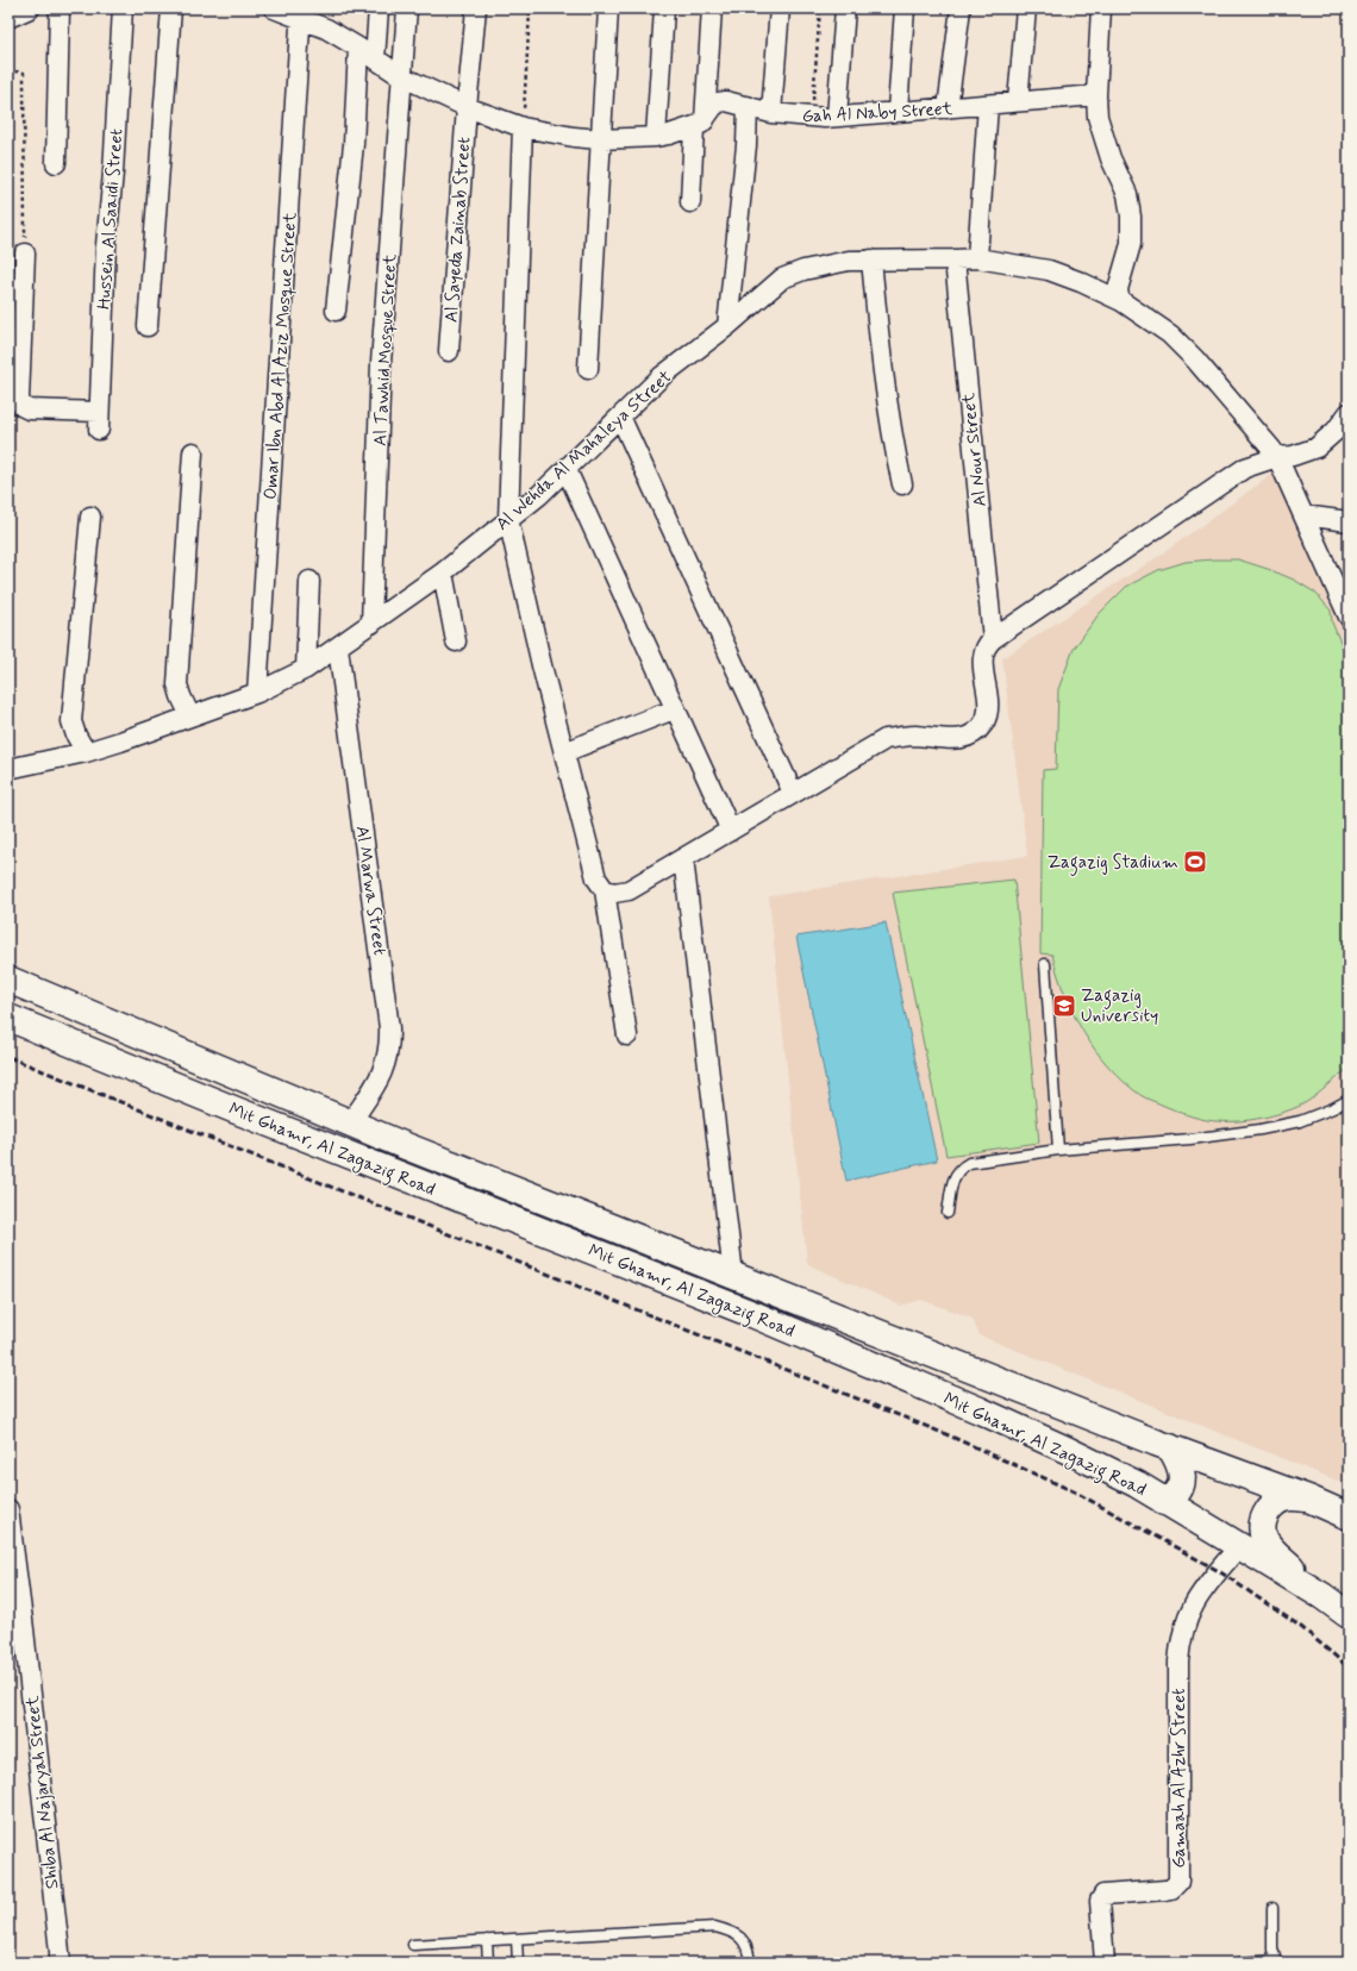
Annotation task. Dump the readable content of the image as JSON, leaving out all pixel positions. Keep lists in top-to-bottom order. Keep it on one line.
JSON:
{"streets":{"highway":["Mit Ghamr, Al Zagazig Road"],"street":["Gah Al Naby Street","Hussein Al Saaidi Street","Al Sayeda Zainab Street","Al Tawhid Mosque Street","Omar Ibn Abd Al Aziz Mosque Street","Al Wehda Al Mahaleya Street","Al Nour Street","Al Marwa Street","Gamaah Al Azhr Street","Shiba Al Najaryah Street"]},"crossings":[["Al Tawhid Mosque Street","Al Wehda Al Mahaleya Street"],["Omar Ibn Abd Al Aziz Mosque Street","Al Wehda Al Mahaleya Street"],["Al Wehda Al Mahaleya Street","Al Nour Street"],["Al Wehda Al Mahaleya Street","Al Marwa Street"],["Al Marwa Street","Mit Ghamr, Al Zagazig Road"],["Mit Ghamr, Al Zagazig Road","Gamaah Al Azhr Street"]],"places":{"sports":["Zagazig Stadium"],"school or university":["Zagazig University"]}}
